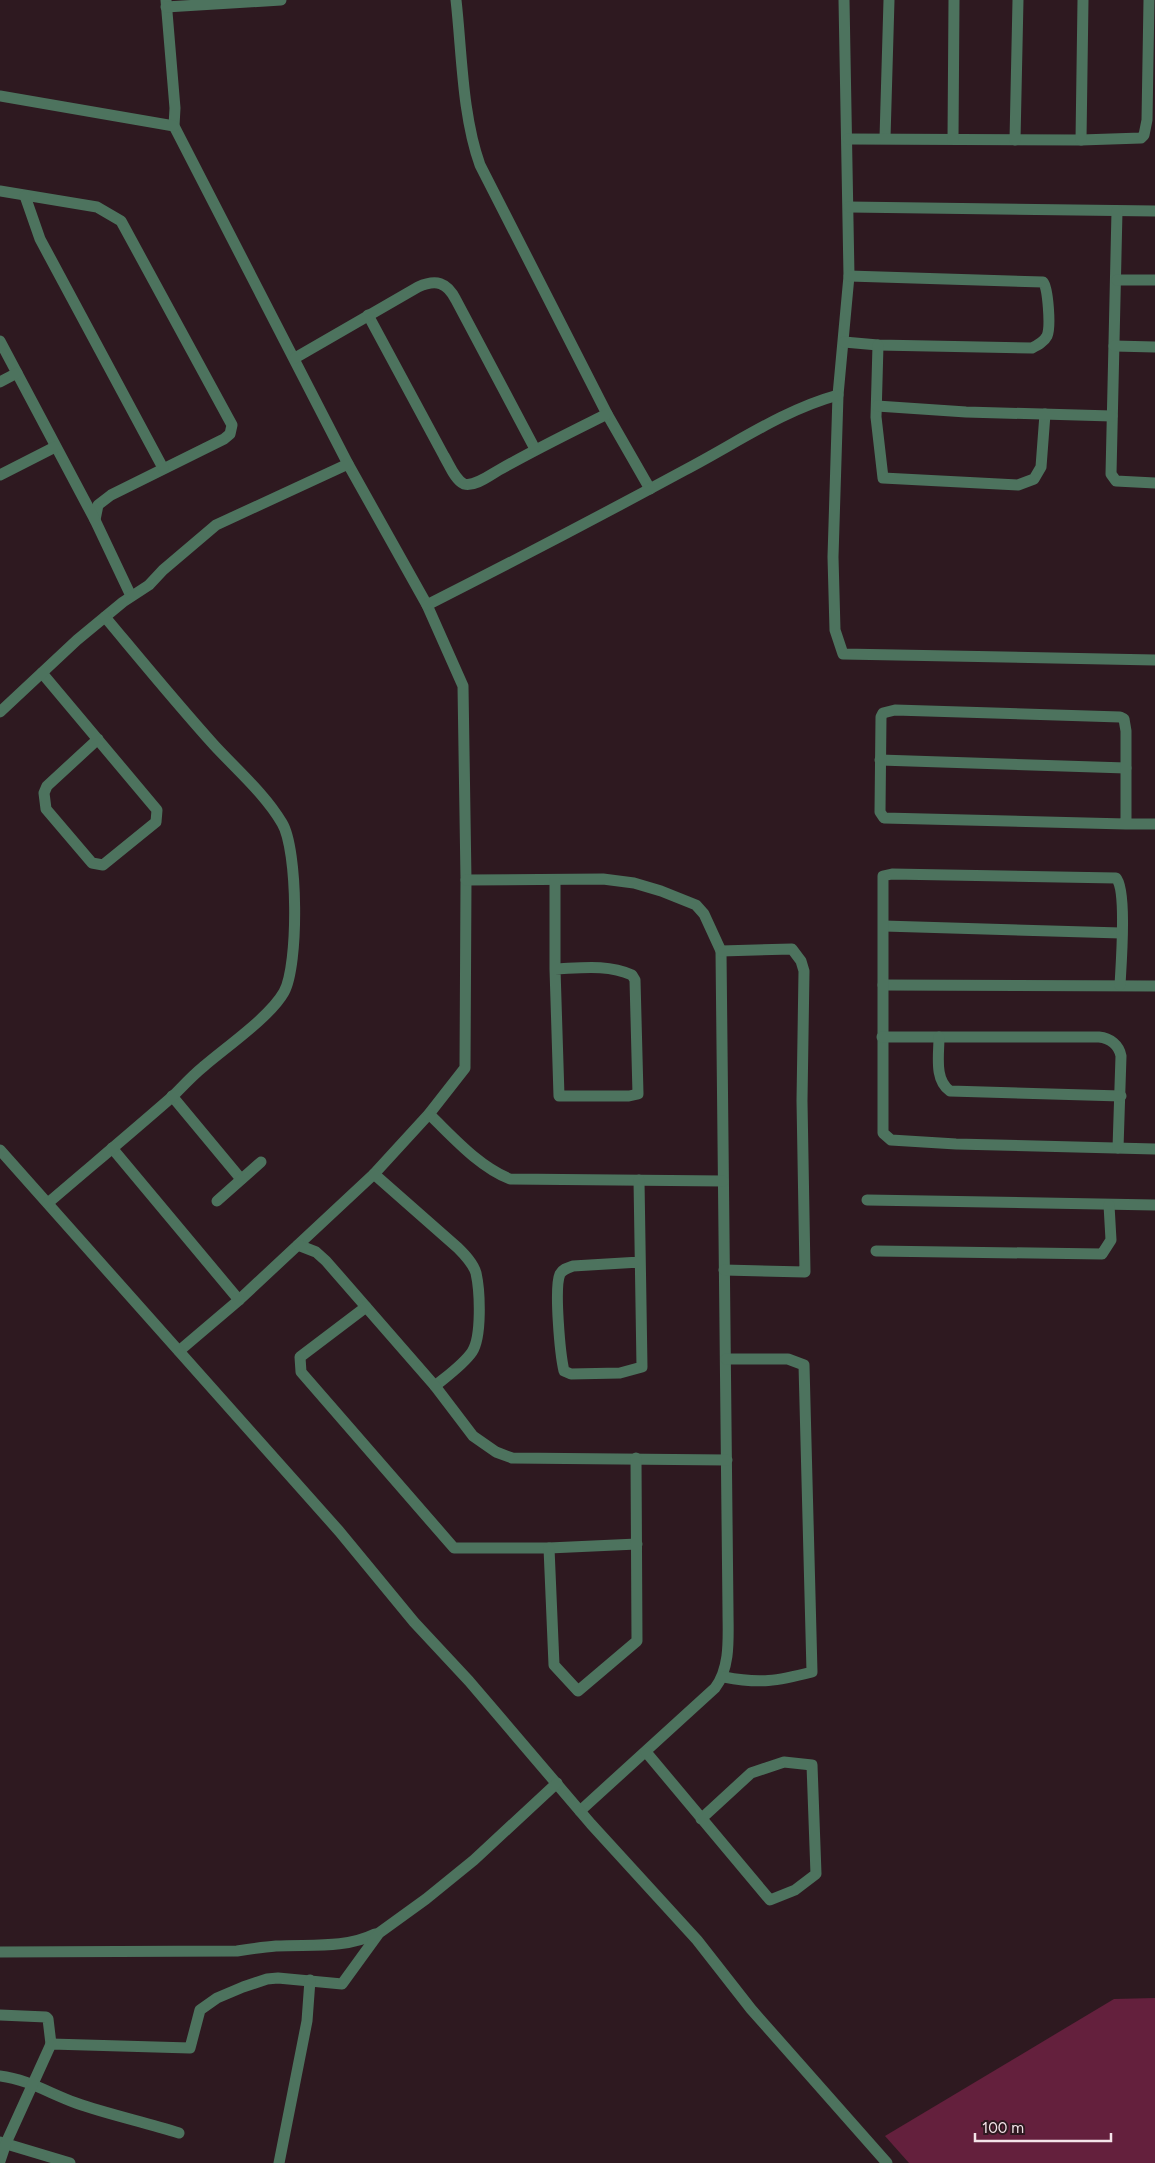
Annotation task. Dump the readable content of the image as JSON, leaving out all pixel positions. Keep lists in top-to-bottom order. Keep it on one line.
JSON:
{"scale_bar":"100 m"}
